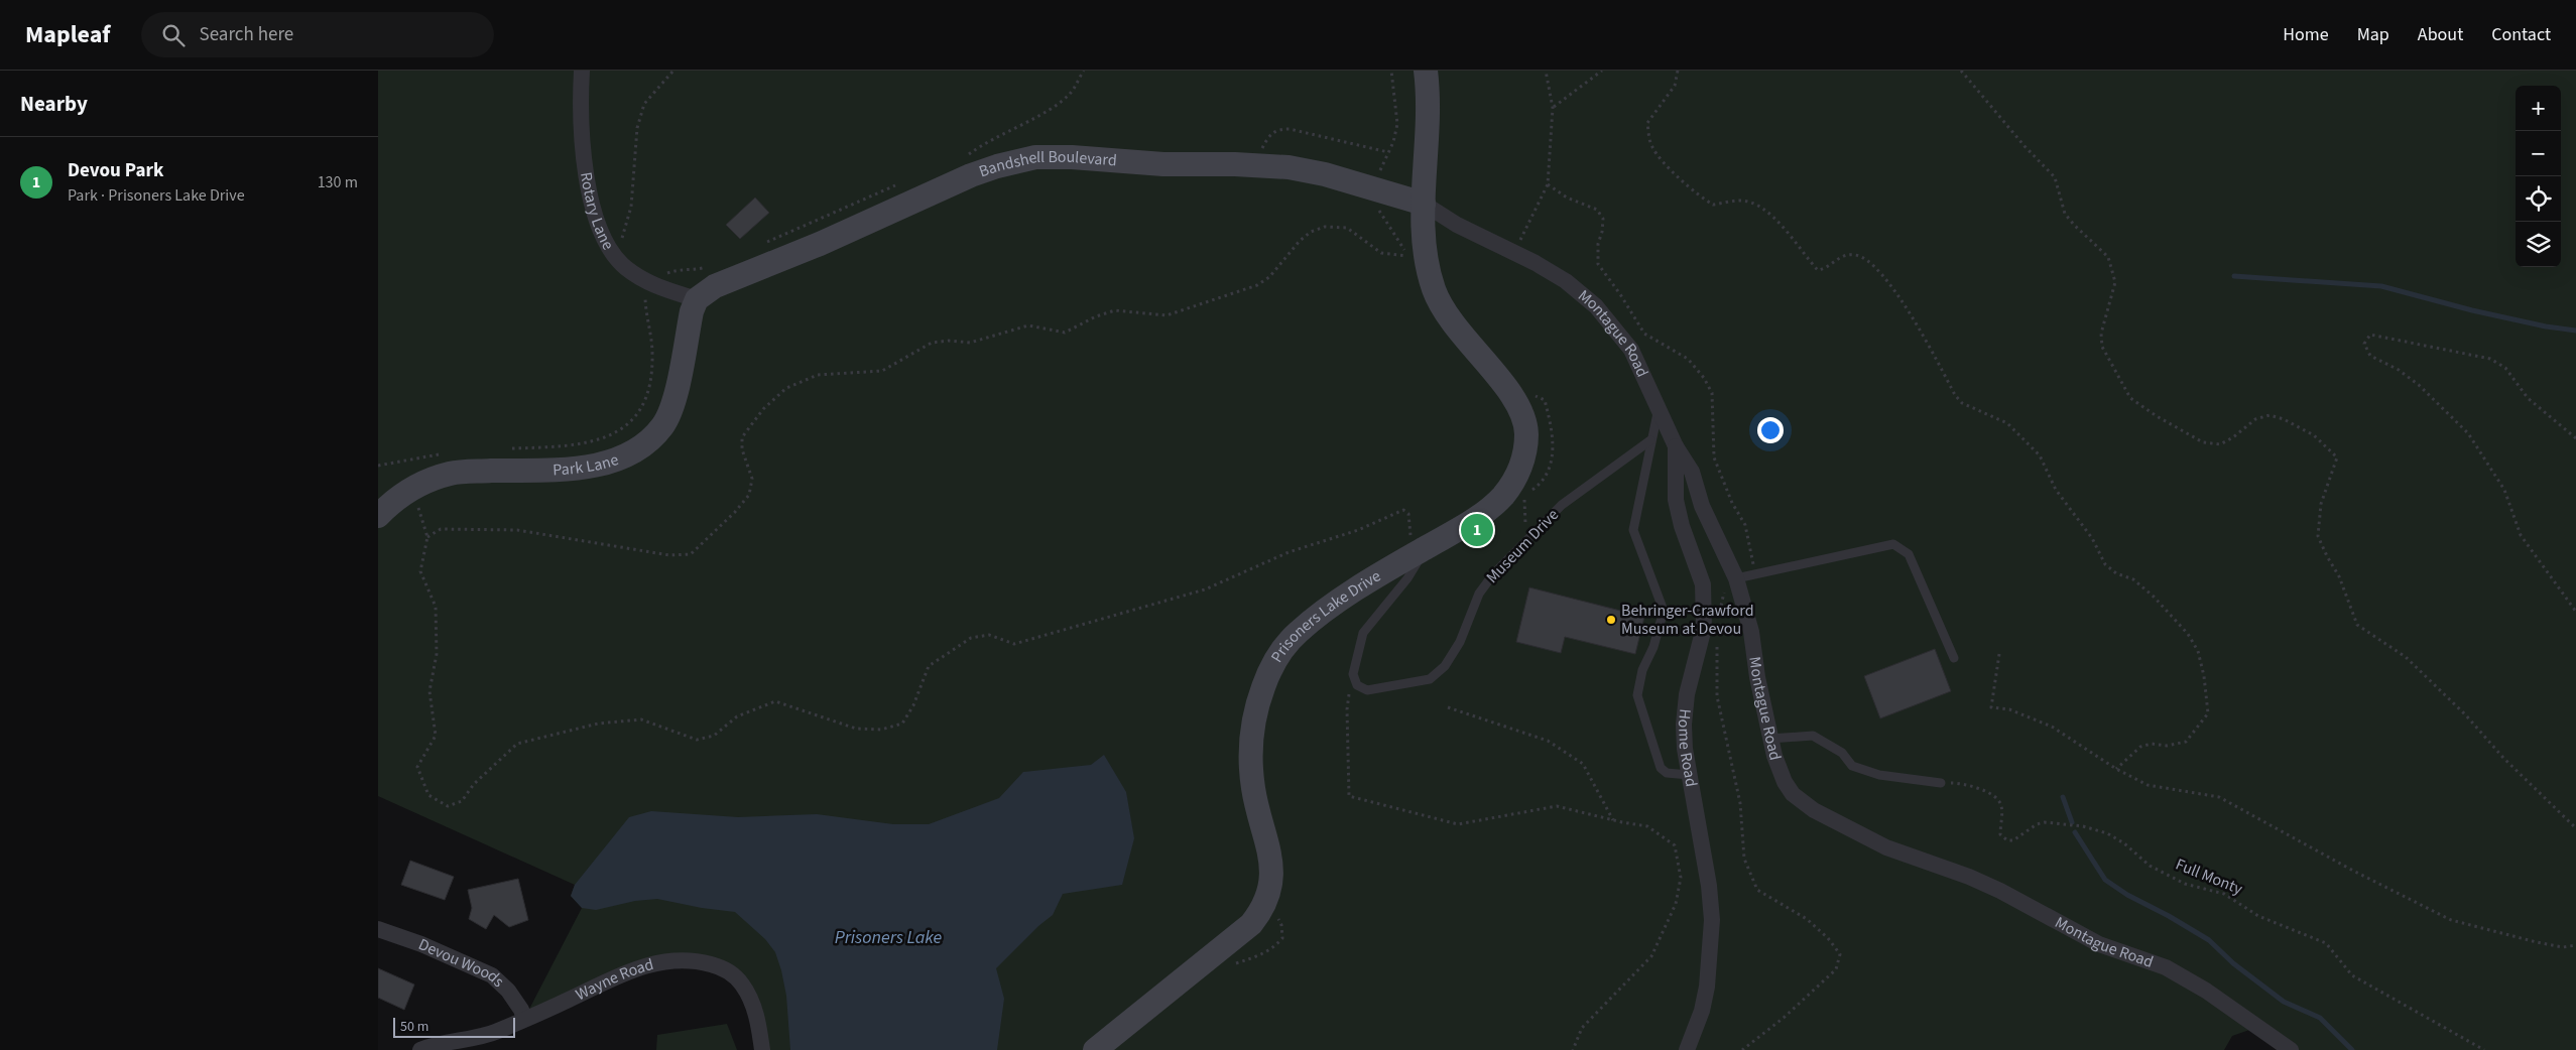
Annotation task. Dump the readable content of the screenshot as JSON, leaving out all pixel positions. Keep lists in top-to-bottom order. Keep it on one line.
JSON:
{"streets":{"street":["Bandshell Boulevard","Rotary Lane","Montague Road","Park Lane","Prisoners Lake Drive","Home Road","Devou Woods","Wayne Road"],"lane":["Museum Drive"],"path":["Full Monty"]},"crossings":[["Bandshell Boulevard","Rotary Lane"],["Bandshell Boulevard","Montague Road"],["Bandshell Boulevard","Park Lane"],["Bandshell Boulevard","Prisoners Lake Drive"],["Rotary Lane","Park Lane"],["Montague Road","Prisoners Lake Drive"],["Montague Road","Home Road"],["Devou Woods","Wayne Road"]],"water":["Prisoners Lake"],"places":["Behringer-Crawford Museum at Devou"],"scale_bar":"50 m","page":{"header":"Mapleaf","search":"Search here","nav":["Home","Map","About","Contact"],"heading":"Nearby","map_buttons":["+","−"],"list":[{"mark":"1","name":"Devou Park","note":"Park · Prisoners Lake Drive","value":"130 m"}],"pins":"1","scale":"50 m"}}
